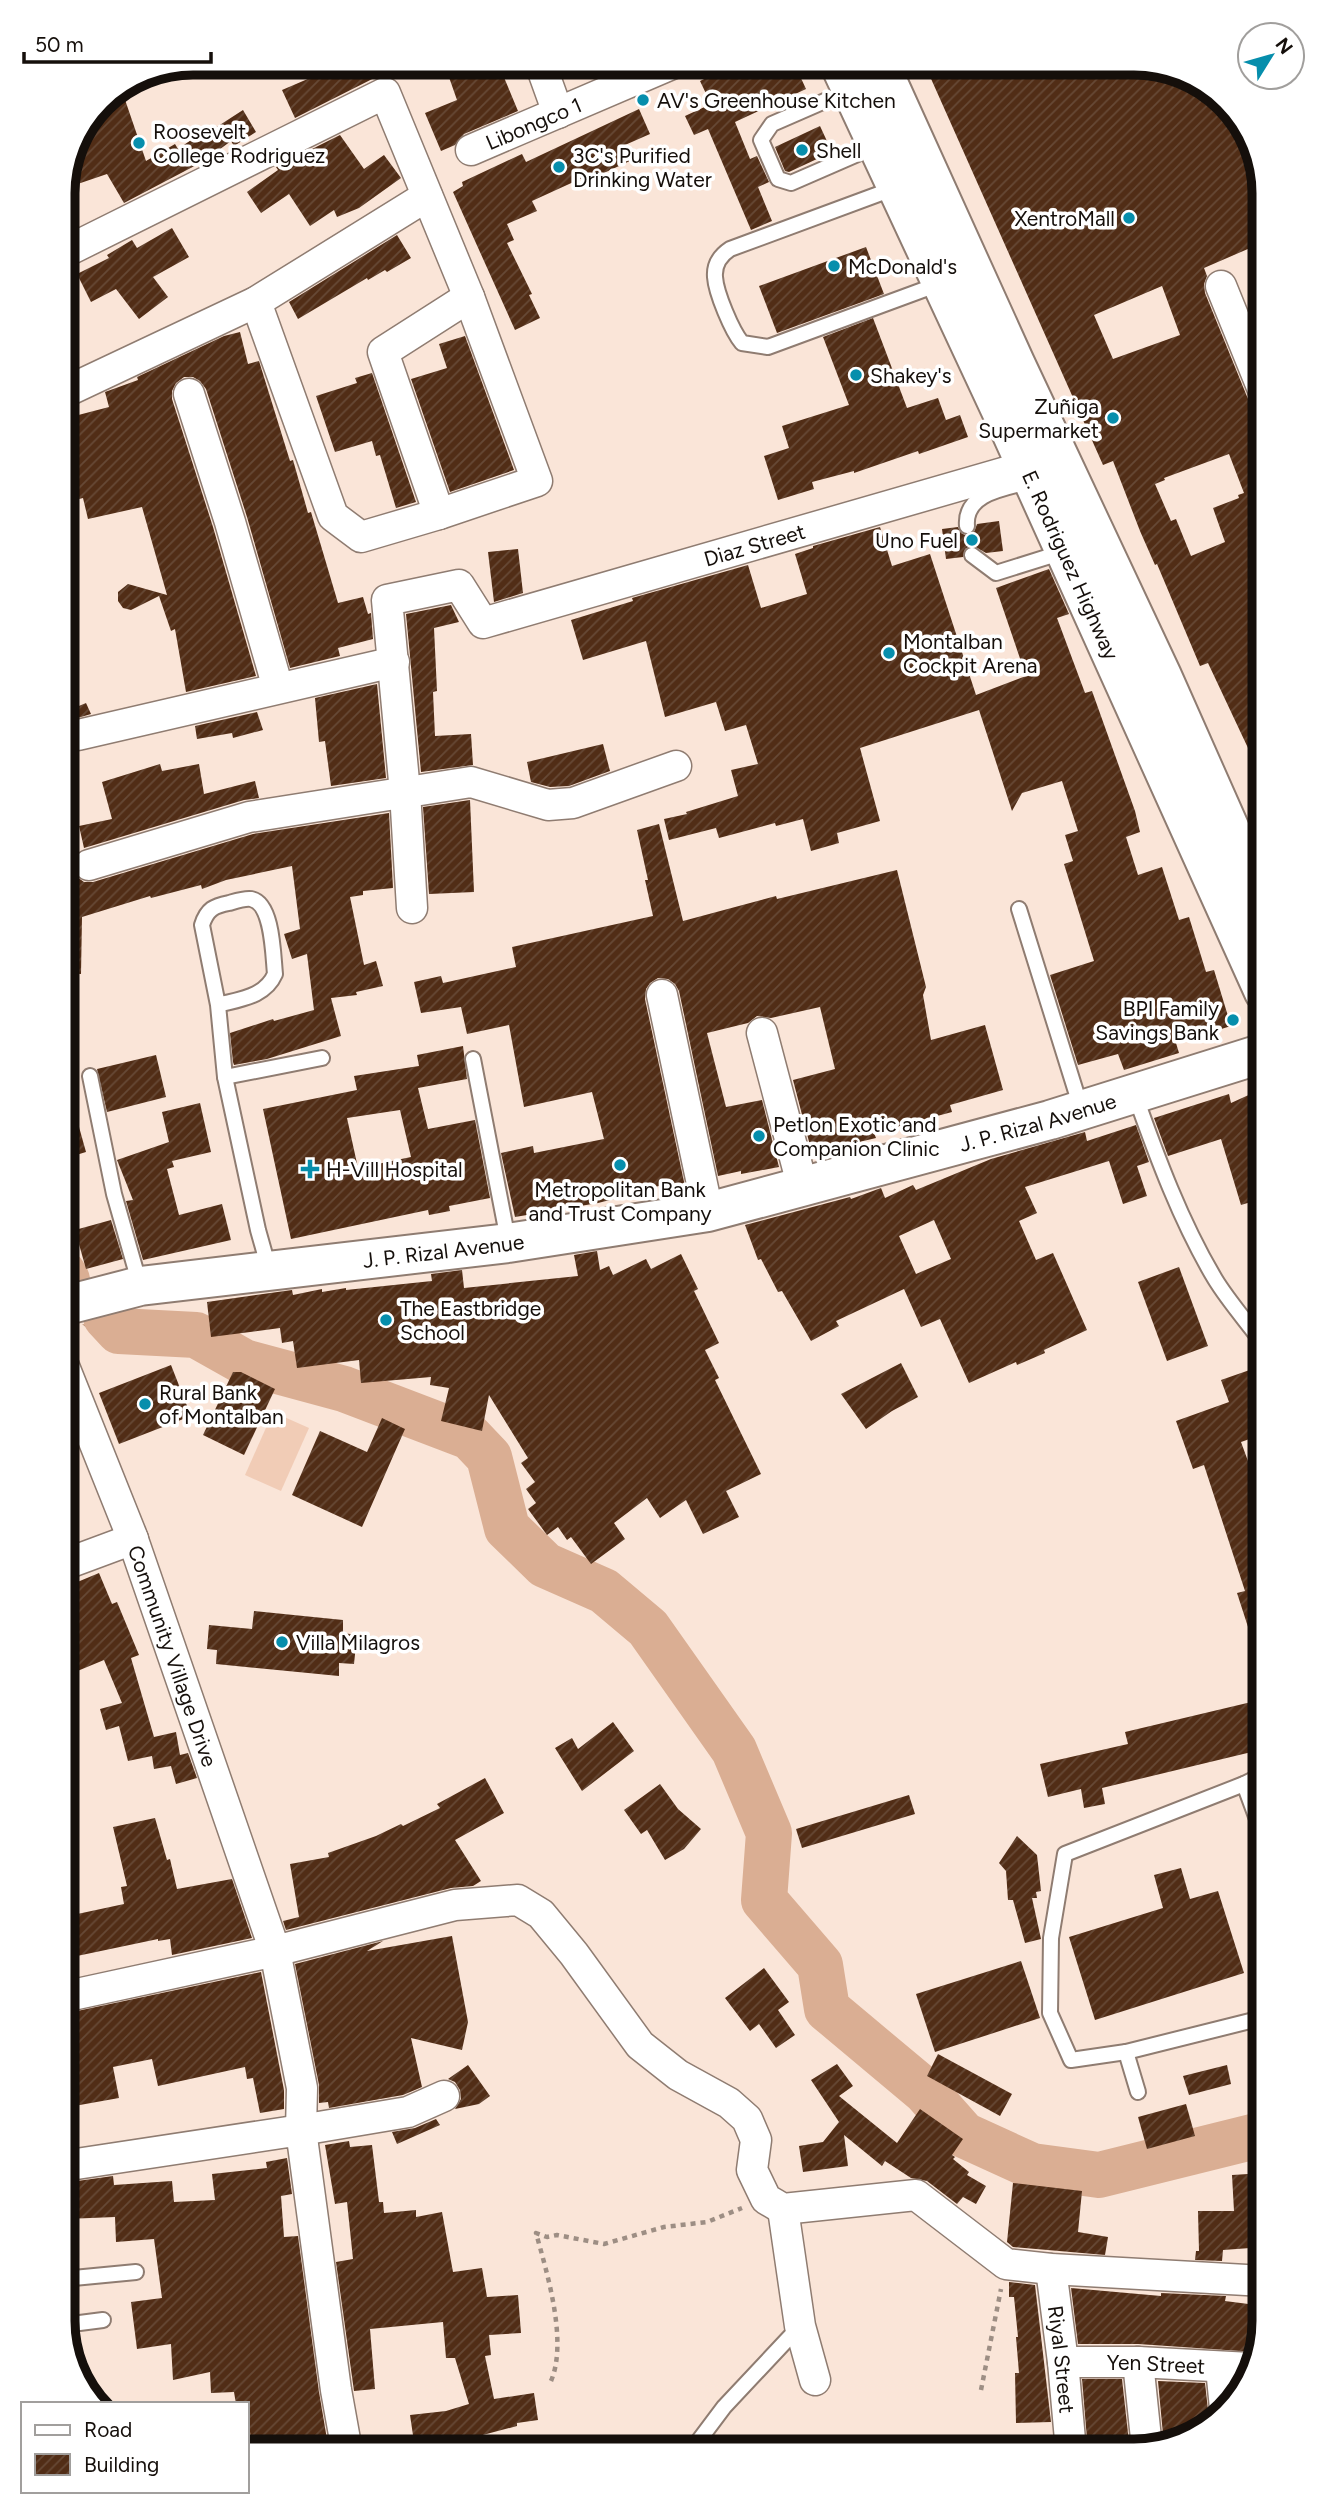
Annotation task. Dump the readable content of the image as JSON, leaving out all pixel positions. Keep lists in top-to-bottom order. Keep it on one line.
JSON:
{"streets":{"main road":["E. Rodriguez Highway","J. P. Rizal Avenue"],"street":["Libongco 1","Diaz Street","Community Village Drive","Riyal Street","Yen Street"]},"crossings":[["Diaz Street","E. Rodriguez Highway"],["Riyal Street","Yen Street"]],"places":{"other":["AV's Greenhouse Kitchen","Roosevelt College Rodriguez","Shell","3C's Purified Drinking Water","XentroMall","McDonald's","Shakey's","Zuñiga Supermarket","Uno Fuel","Montalban Cockpit Arena","BPI Family Savings Bank","Petlon Exotic and Companion Clinic","Metropolitan Bank and Trust Company","The Eastbridge School","Rural Bank of Montalban","Villa Milagros"],"health":["H-Vill Hospital"]},"legend":["Road","Building"],"scale_bar":"50 m","north":"top right"}
